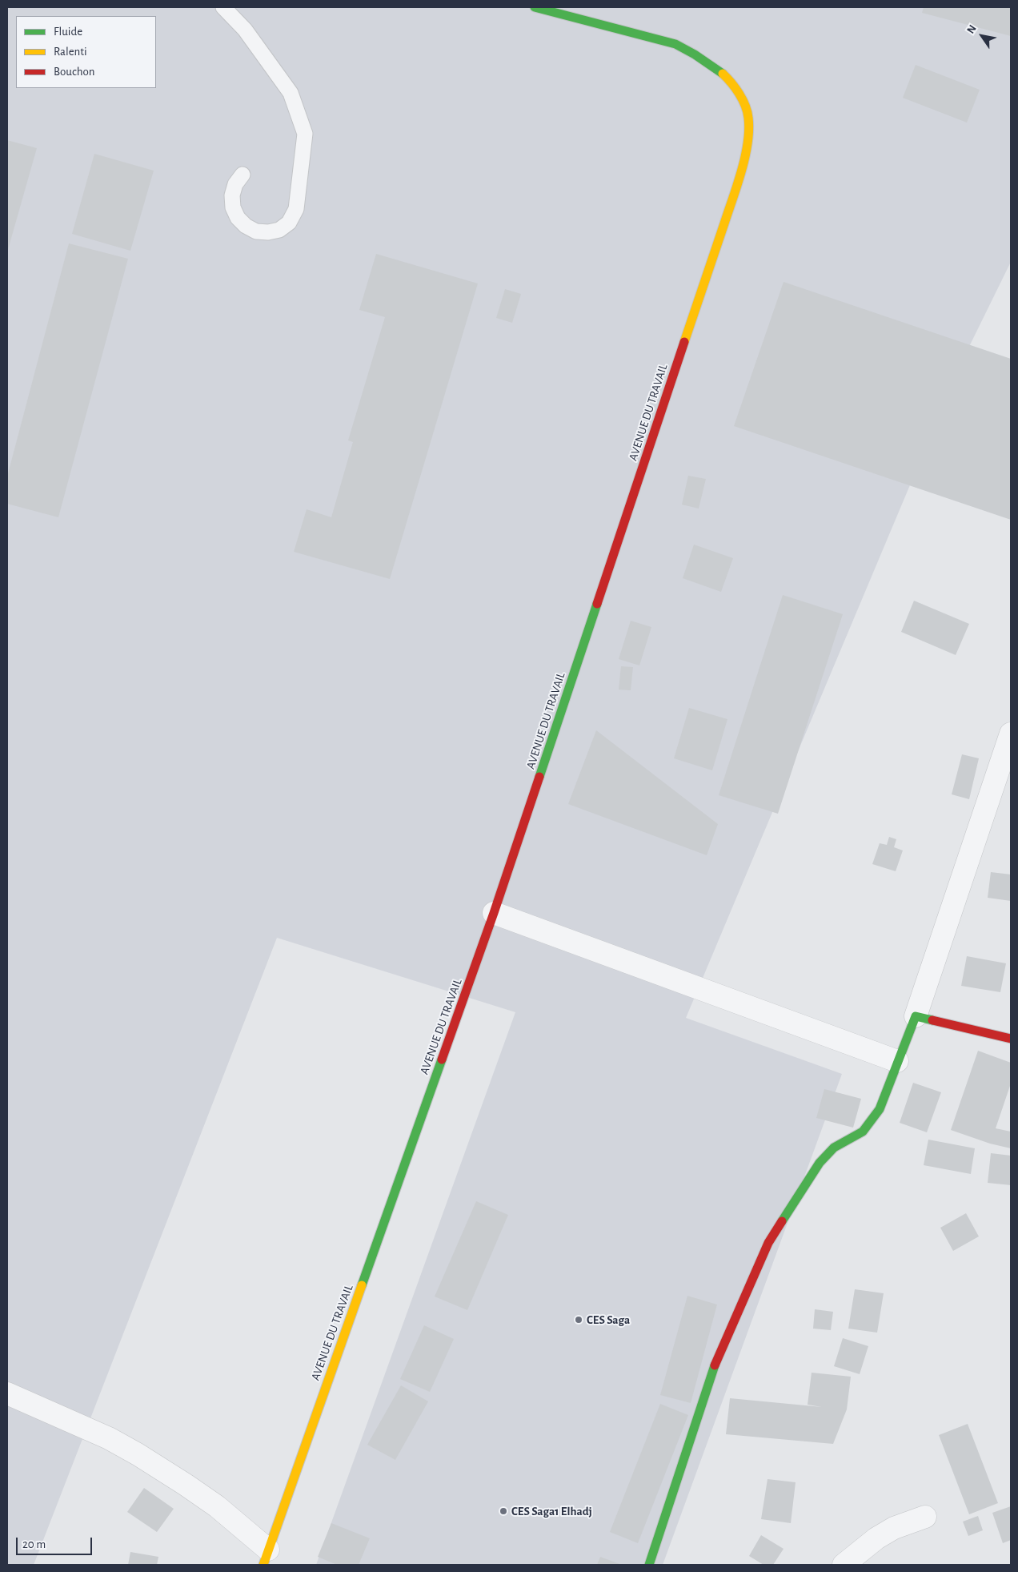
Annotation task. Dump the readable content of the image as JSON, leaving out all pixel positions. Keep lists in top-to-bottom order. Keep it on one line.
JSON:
{"streets":{"street":["AVENUE DU TRAVAIL"]},"places":["CES Saga","CES Saga1 Elhadj"],"legend":["Fluide","Ralenti","Bouchon"],"scale_bar":"20 m","north":"top left"}
